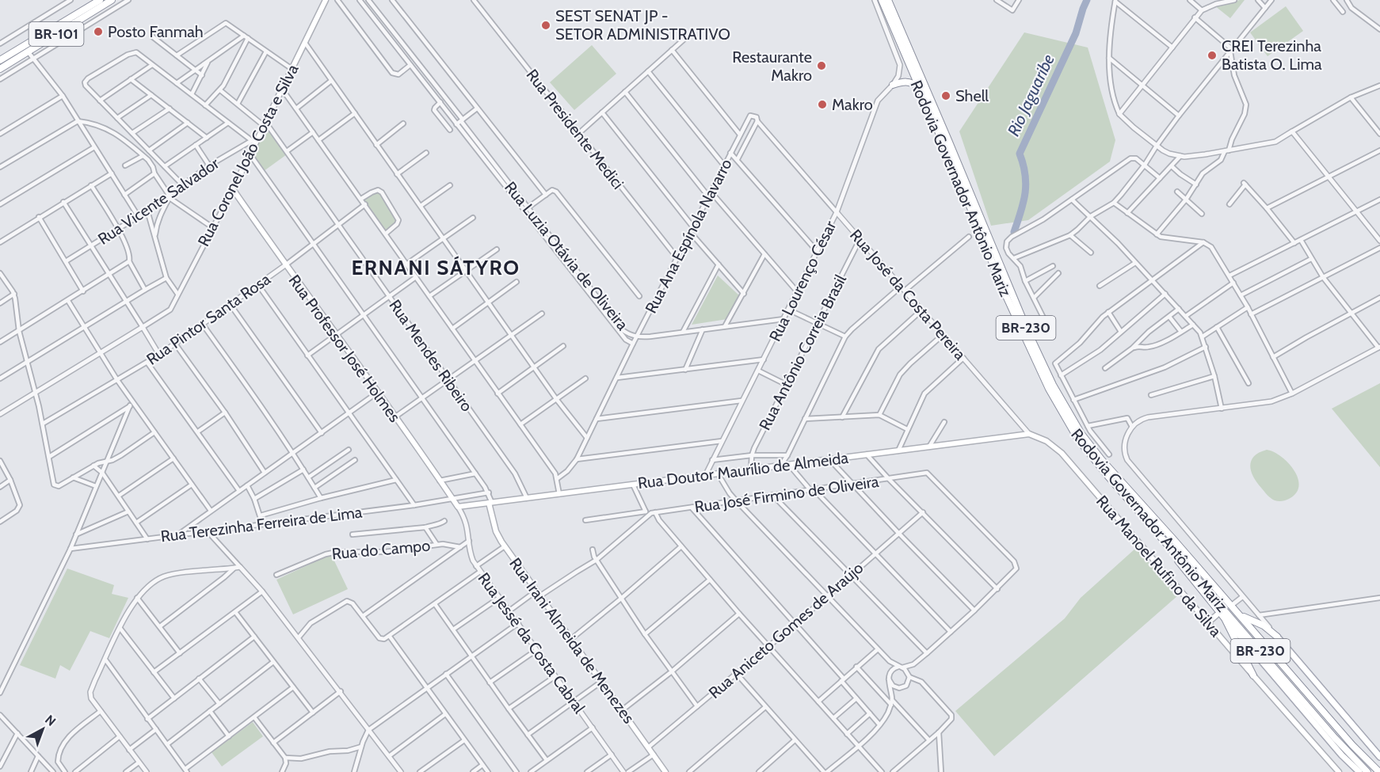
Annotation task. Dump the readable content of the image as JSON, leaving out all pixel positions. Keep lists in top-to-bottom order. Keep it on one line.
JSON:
{"streets":{"highway":["BR-101","Rodovia Governador Antônio Mariz","BR-230"],"main road":["Rua Coronel João Costa e Silva","Rua Professor José Holmes","Rua Doutor Maurílio de Almeida","Rua Manoel Rufino da Silva","Rua Irani Almeida de Menezes"],"street":["Rua Presidente Medici","Rua Vicente Salvador","Rua Ana Espínola Navarro","Rua Luzia Otávia de Oliveira","Rua Lourenço César","Rua José da Costa Pereira","Rua Pintor Santa Rosa","Rua Antônio Correia Brasil","Rua Mendes Ribeiro","Rua José Firmino de Oliveira","Rua Terezinha Ferreira de Lima","Rua do Campo","Rua Aniceto Gomes de Araújo","Rua Jessé da Costa Cabral"]},"crossings":[["Rua Presidente Medici","Rua Ana Espínola Navarro"],["Rua Coronel João Costa e Silva","Rua Vicente Salvador"],["Rua Coronel João Costa e Silva","Rua Professor José Holmes"],["Rua Coronel João Costa e Silva","Rua Mendes Ribeiro"],["Rua Ana Espínola Navarro","Rua Luzia Otávia de Oliveira"],["Rua Ana Espínola Navarro","Rua José da Costa Pereira"],["Rua Luzia Otávia de Oliveira","Rua Lourenço César"],["Rua Lourenço César","Rua José da Costa Pereira"],["Rua Lourenço César","Rua Doutor Maurílio de Almeida"],["Rua José da Costa Pereira","Rua Antônio Correia Brasil"],["Rua José da Costa Pereira","Rua Doutor Maurílio de Almeida"],["Rua José da Costa Pereira","Rua Manoel Rufino da Silva"],["Rua Pintor Santa Rosa","Rua Professor José Holmes"],["Rua Pintor Santa Rosa","Rua Mendes Ribeiro"],["Rua Professor José Holmes","Rua Doutor Maurílio de Almeida"],["Rua Professor José Holmes","Rua Terezinha Ferreira de Lima"],["Rua Professor José Holmes","Rua Jessé da Costa Cabral"],["Rua Antônio Correia Brasil","Rua Doutor Maurílio de Almeida"],["Rua Mendes Ribeiro","Rua Doutor Maurílio de Almeida"],["Rua Doutor Maurílio de Almeida","Rua Manoel Rufino da Silva"],["Rua Doutor Maurílio de Almeida","Rua Irani Almeida de Menezes"],["Rua Doutor Maurílio de Almeida","Rua Jessé da Costa Cabral"],["Rua José Firmino de Oliveira","Rua Irani Almeida de Menezes"],["Rua Aniceto Gomes de Araújo","Rua Irani Almeida de Menezes"]],"districts":["ERNANI SÁTYRO"],"water":["Rio Jaguaribe"],"places":["SEST SENAT JP - SETOR ADMINISTRATIVO","Posto Fanmah","CREI Terezinha Batista O. Lima","Restaurante Makro","Shell","Makro"],"north":"top right"}
